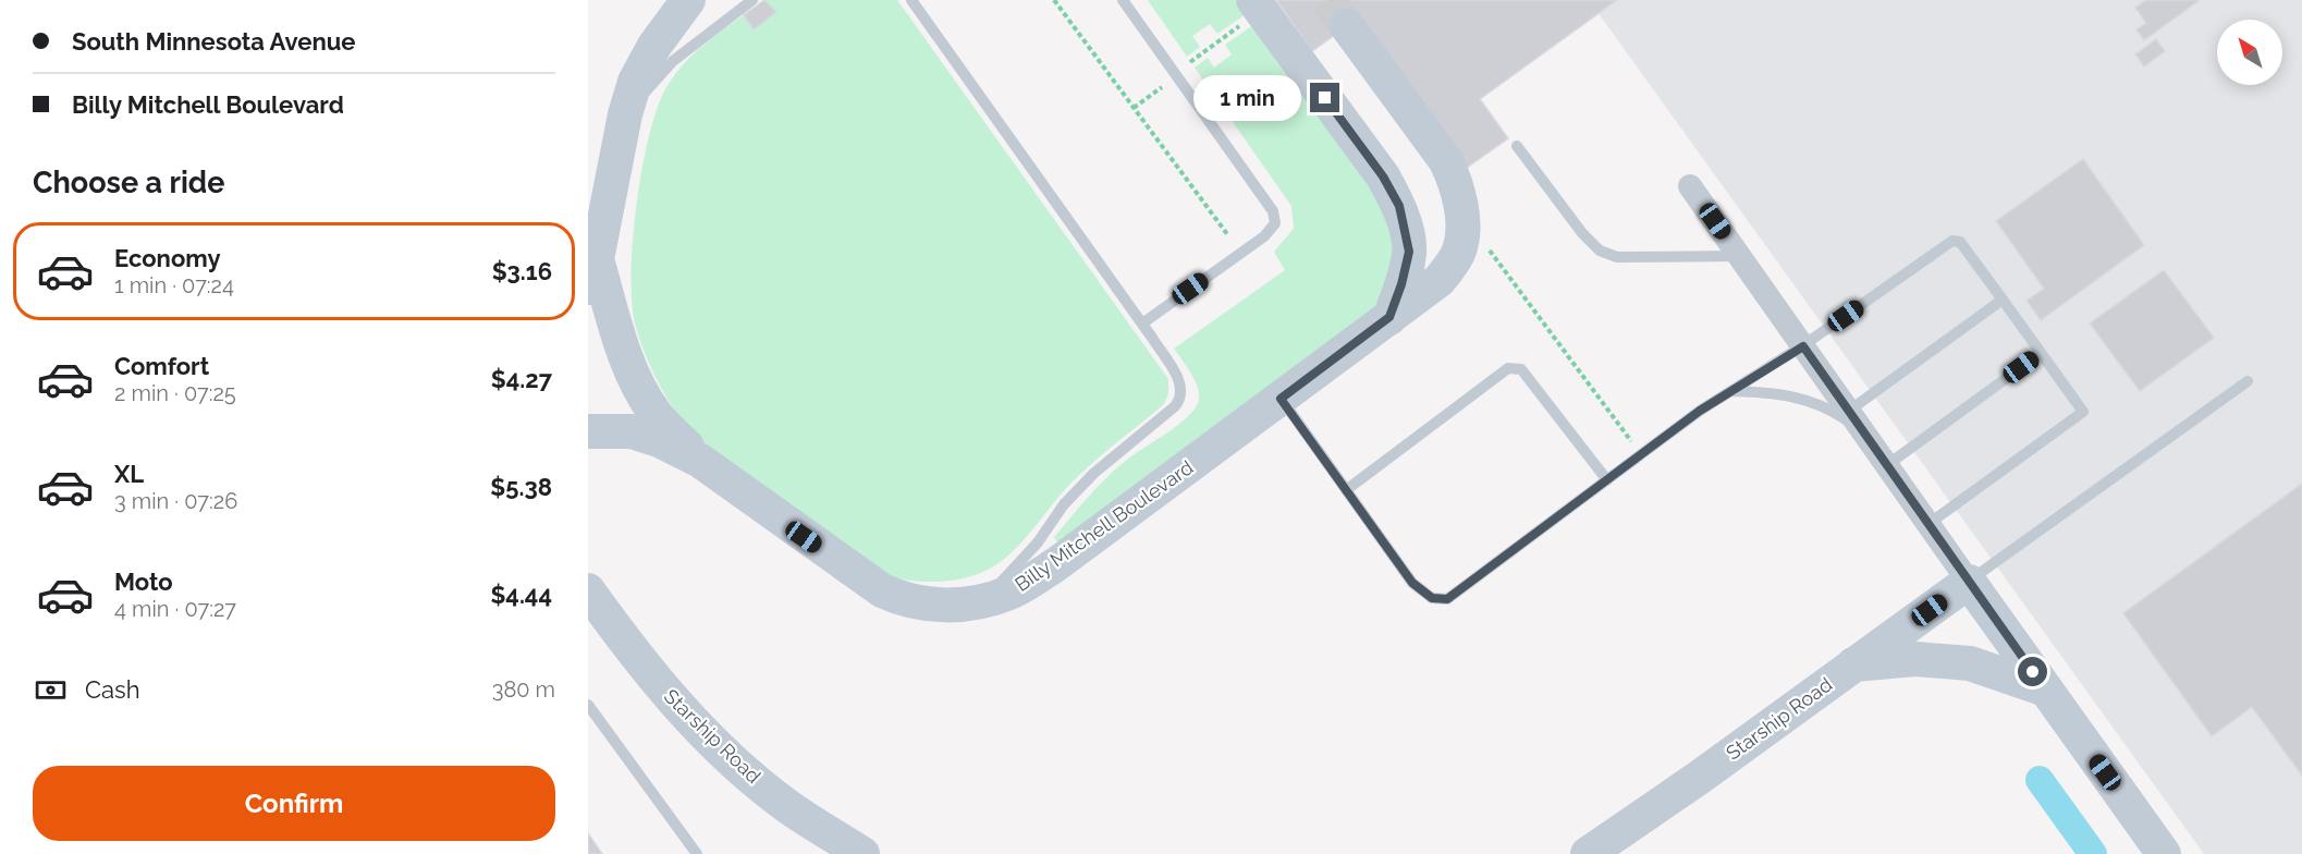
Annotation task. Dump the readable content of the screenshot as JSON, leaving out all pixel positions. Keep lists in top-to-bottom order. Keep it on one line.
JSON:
{"streets":{"main road":["Billy Mitchell Boulevard","Starship Road"]},"north":"top left","page":{"banner":["South Minnesota Avenue","Billy Mitchell Boulevard"],"bubble":"1 min","heading":"Choose a ride","list":[{"name":"Economy","note":"1 min · 07:24","value":"$3.16"},{"name":"Comfort","note":"2 min · 07:25","value":"$4.27"},{"name":"XL","note":"3 min · 07:26","value":"$5.38"},{"name":"Moto","note":"4 min · 07:27","value":"$4.44"}],"pay":["Cash","380 m"],"buttons":"Confirm"}}
